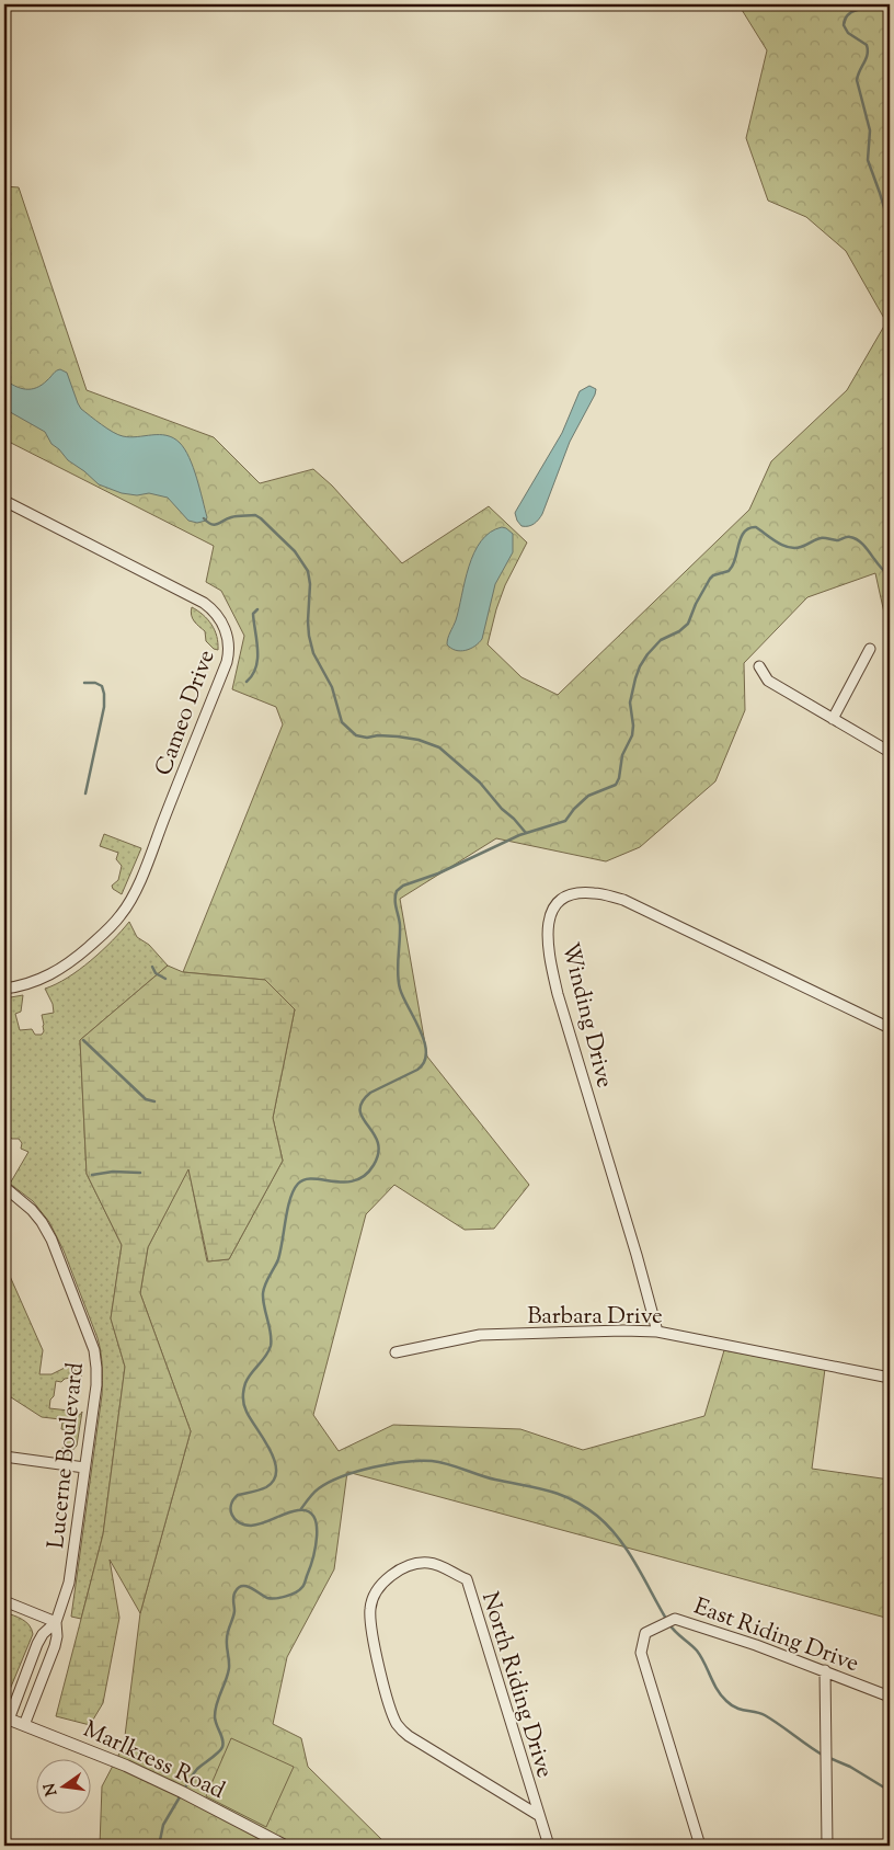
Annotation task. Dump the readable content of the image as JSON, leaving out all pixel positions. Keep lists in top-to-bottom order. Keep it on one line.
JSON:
{"streets":{"street":["Cameo Drive","Winding Drive","Barbara Drive","Lucerne Boulevard","East Riding Drive","North Riding Drive","Marlkress Road"]},"crossings":[["Winding Drive","Barbara Drive"],["Lucerne Boulevard","Marlkress Road"]],"north":"left"}
